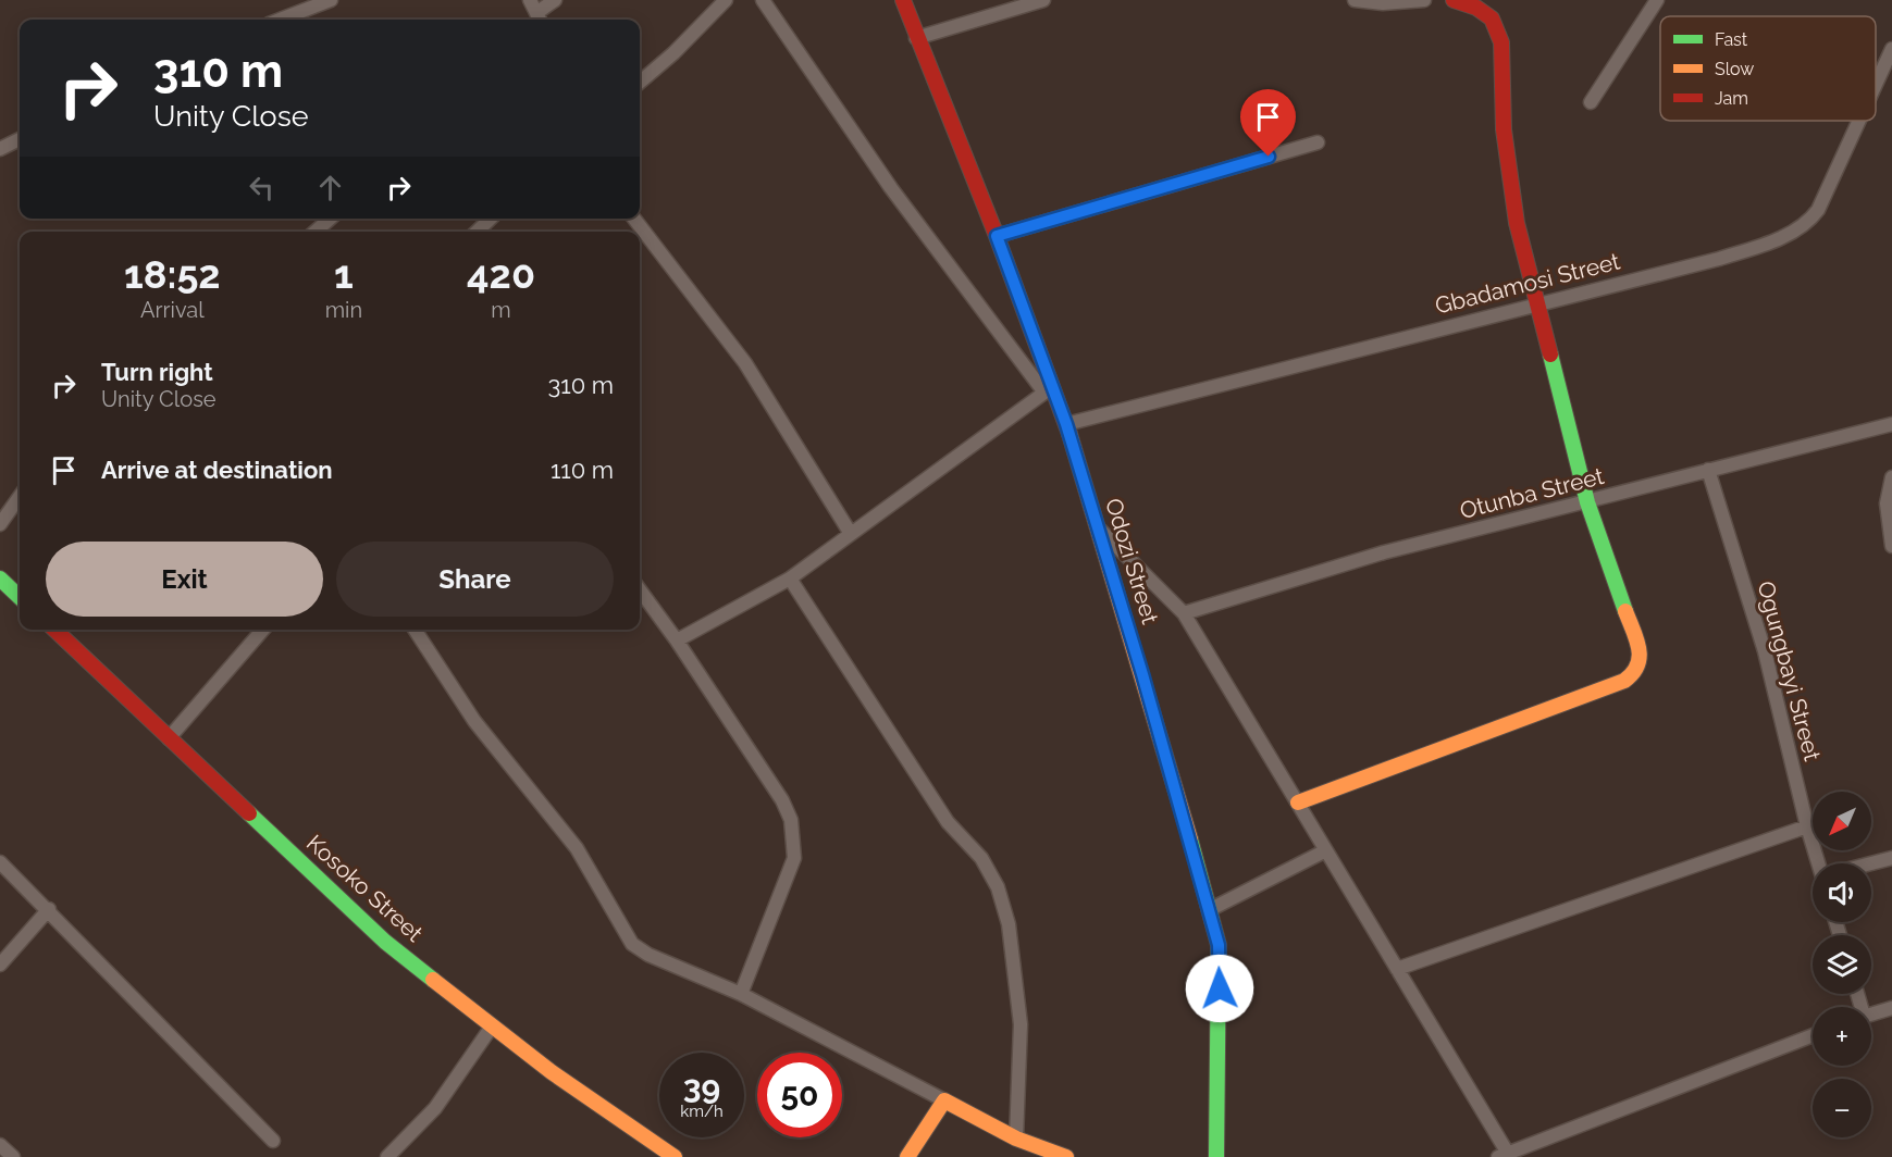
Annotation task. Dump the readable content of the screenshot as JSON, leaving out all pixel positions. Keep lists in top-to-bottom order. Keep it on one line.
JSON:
{"streets":{"street":["Gbadamosi Street","Otunba Street","Odozi Street","Ogungbayi Street","Kosoko Street"]},"crossings":[["Gbadamosi Street","Odozi Street"],["Otunba Street","Ogungbayi Street"]],"legend":["Fast","Slow","Jam"],"north":"bottom left","page":{"turn":["310 m","Unity Close"],"eta":["18:52","Arrival","1","min","420","m"],"list":[{"name":"Turn right","note":"Unity Close","value":"310 m"},{"name":"Arrive at destination","value":"110 m"}],"buttons":["Exit","Share"],"map_buttons":["+","−"],"speed":"39 km/h","limit":"50"}}
